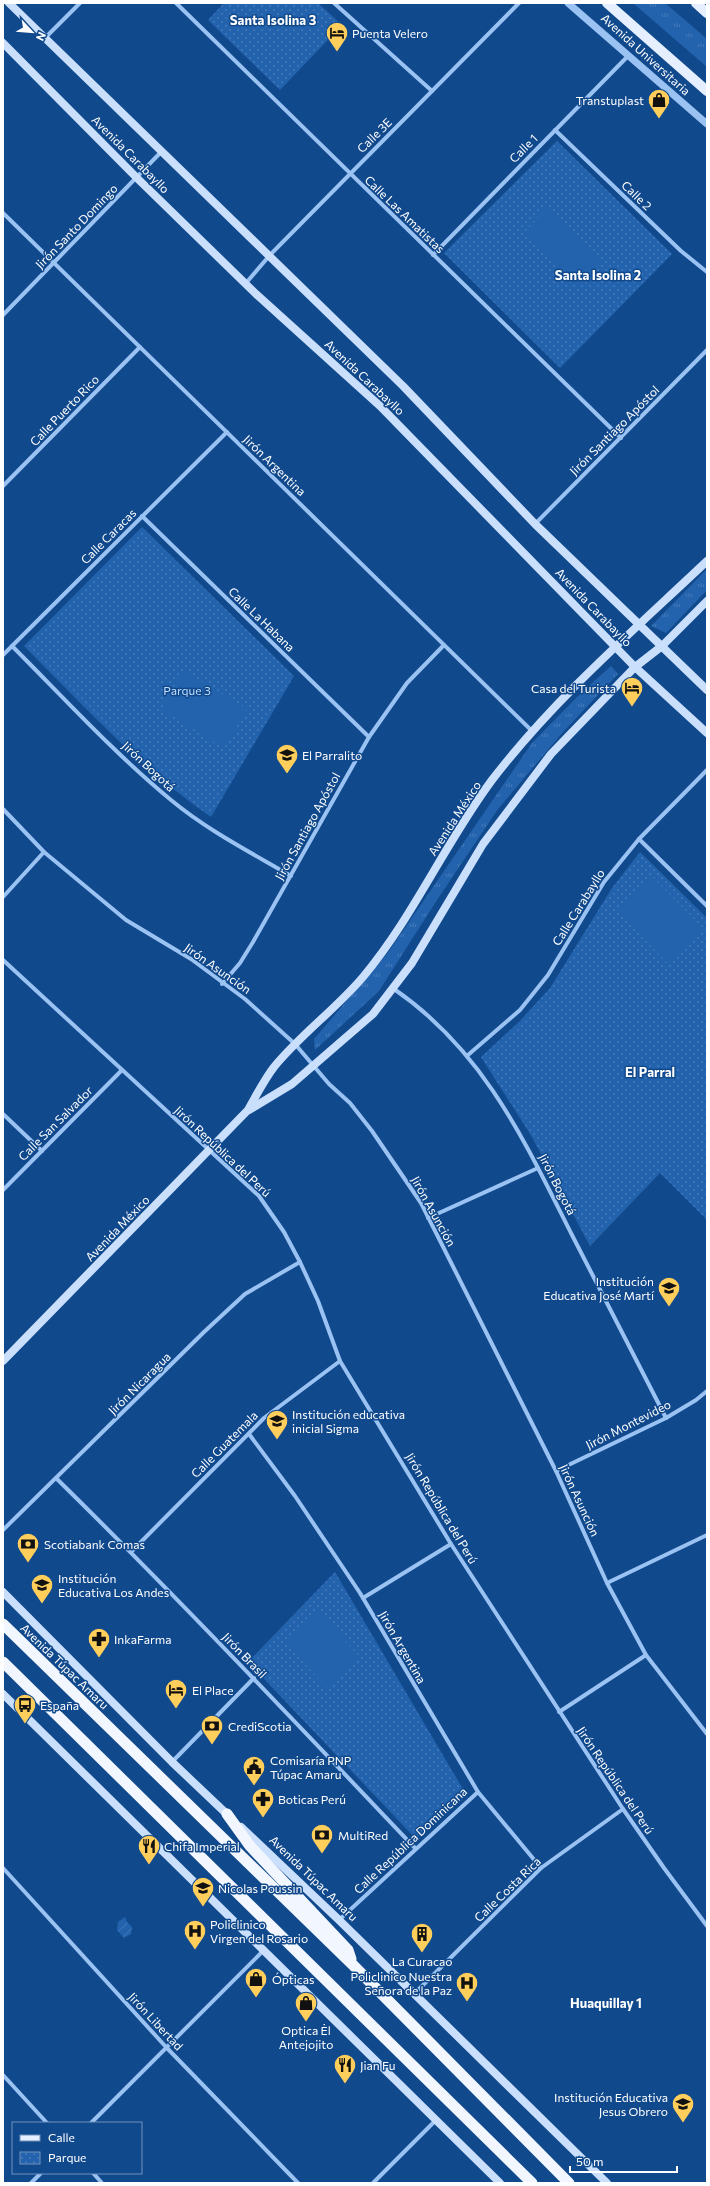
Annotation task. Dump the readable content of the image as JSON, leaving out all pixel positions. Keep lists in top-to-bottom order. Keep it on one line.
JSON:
{"streets":{"highway":["Avenida Túpac Amaru"],"main road":["Avenida Universitaria","Avenida Carabayllo","Avenida México"],"street":["Calle 3E","Calle 1","Calle 2","Calle Las Amatistas","Jirón Santo Domingo","Calle Puerto Rico","Jirón Santiago Apóstol","Jirón Argentina","Calle Caracas","Calle La Habana","Jirón Bogotá","Calle Carabayllo","Jirón Asunción","Calle San Salvador","Jirón República del Perú","Jirón Nicaragua","Jirón Montevideo","Calle Guatemala","Jirón Brasil","Calle República Dominicana","Calle Costa Rica","Jirón Libertad"]},"crossings":[["Avenida Universitaria","Calle 1"],["Calle 3E","Avenida Carabayllo"],["Calle 3E","Calle Las Amatistas"],["Calle 1","Calle 2"],["Calle 1","Calle Las Amatistas"],["Avenida Carabayllo","Jirón Santo Domingo"],["Avenida Carabayllo","Jirón Santiago Apóstol"],["Avenida Carabayllo","Avenida México"],["Calle Las Amatistas","Jirón Santiago Apóstol"],["Jirón Santo Domingo","Jirón Argentina"],["Calle Puerto Rico","Jirón Argentina"],["Jirón Santiago Apóstol","Jirón Argentina"],["Jirón Santiago Apóstol","Calle La Habana"],["Jirón Santiago Apóstol","Jirón Bogotá"],["Jirón Santiago Apóstol","Jirón Asunción"],["Jirón Argentina","Calle Caracas"],["Jirón Argentina","Avenida México"],["Jirón Argentina","Calle Guatemala"],["Jirón Argentina","Calle República Dominicana"],["Jirón Argentina","Calle Costa Rica"],["Calle Caracas","Calle La Habana"],["Calle Caracas","Jirón Bogotá"],["Jirón Bogotá","Avenida México"],["Jirón Bogotá","Calle Carabayllo"],["Jirón Bogotá","Jirón Montevideo"],["Avenida México","Jirón Asunción"],["Avenida México","Jirón República del Perú"],["Jirón Asunción","Jirón Montevideo"],["Calle San Salvador","Jirón República del Perú"],["Jirón República del Perú","Jirón Nicaragua"],["Jirón República del Perú","Calle Guatemala"],["Jirón República del Perú","Calle Costa Rica"],["Jirón Nicaragua","Jirón Brasil"],["Calle Guatemala","Jirón Brasil"],["Jirón Brasil","Calle República Dominicana"],["Avenida Túpac Amaru","Calle República Dominicana"],["Avenida Túpac Amaru","Calle Costa Rica"]],"districts":["Santa Isolina 3","Santa Isolina 2","El Parral","Huaquillay 1"],"parks":["Parque 3"],"places":{"hotel":["Puenta Velero","Casa del Turista","El Place"],"shop":["Transtuplast","Ópticas","Optica Ėl Antejojito"],"school or university":["El Parralito","Institución Educativa José Martí","Institución educativa inicial Sigma","Institución Educativa Los Andes","Nicolas Poussin","Institución Educativa Jesus Obrero"],"bank":["Scotiabank Comas","CrediScotia","MultiRed"],"pharmacy":["InkaFarma","Boticas Perú"],"bus stop":["España"],"public building":["Comisaría PNP Túpac Amaru"],"restaurant":["Chifa Imperial","Jian Fu"],"hospital":["Policlinico Virgen del Rosario","Policlinico Nuestra Señora de la Paz"],"building":["La Curacao"]},"legend":["Calle","Parque"],"scale_bar":"50 m","north":"bottom right"}
